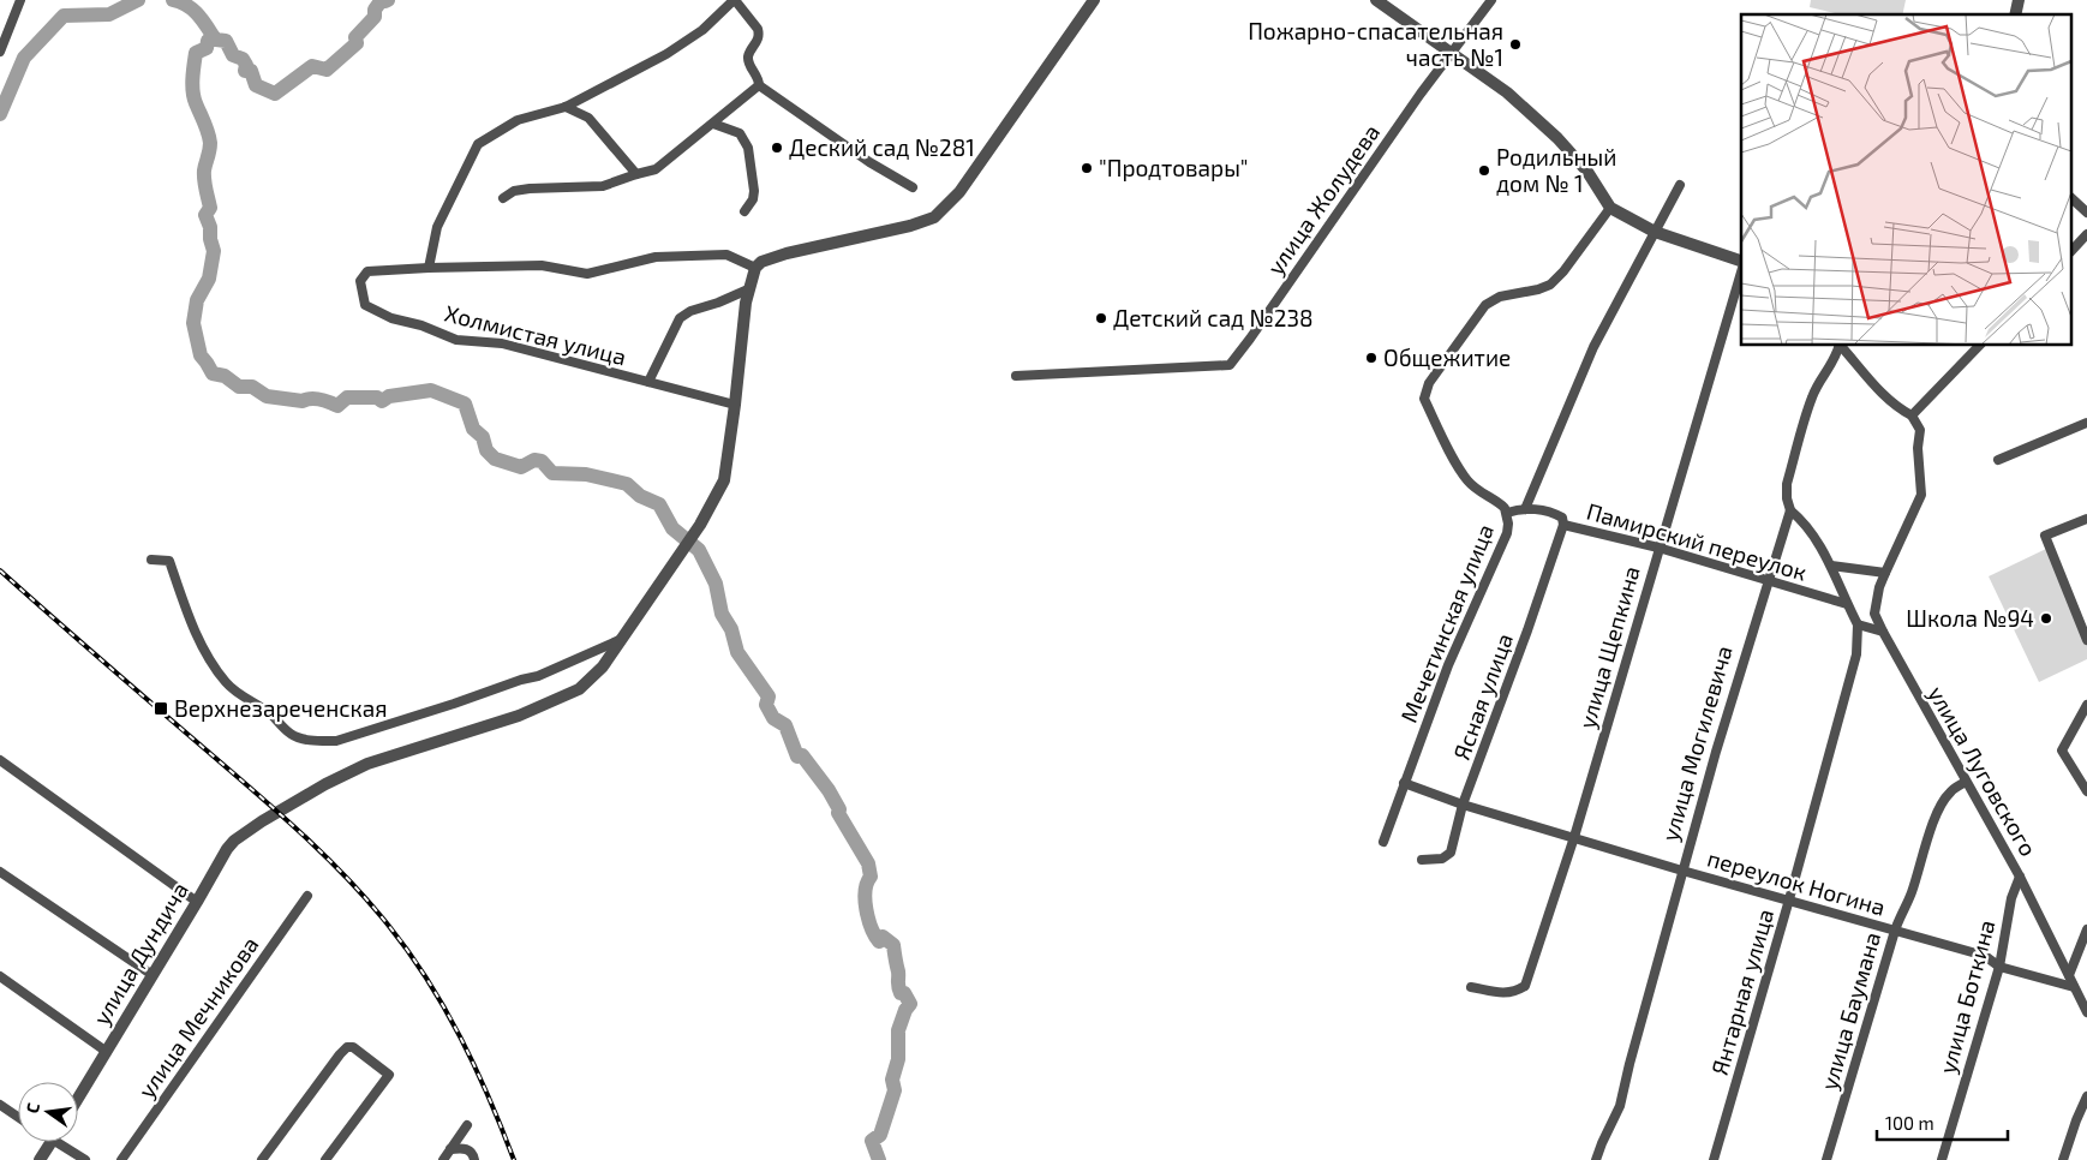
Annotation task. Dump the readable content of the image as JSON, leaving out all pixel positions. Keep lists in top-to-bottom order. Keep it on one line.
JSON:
{"streets":{"street":["улица Жолудева","Холмистая улица","Памирский переулок","Мечетинская улица","улица Щепкина","Ясная улица","улица Могилевича","улица Луговского","переулок Ногина","улица Дундича","Янтарная улица","улица Боткина","улица Баумана","улица Мечникова"]},"crossings":[["Холмистая улица","улица Дундича"],["Памирский переулок","Мечетинская улица"],["Памирский переулок","улица Щепкина"],["Памирский переулок","Ясная улица"],["Памирский переулок","улица Могилевича"],["Мечетинская улица","переулок Ногина"],["улица Щепкина","переулок Ногина"],["Ясная улица","переулок Ногина"],["улица Могилевича","переулок Ногина"],["улица Луговского","переулок Ногина"],["улица Луговского","улица Боткина"],["улица Луговского","улица Баумана"],["переулок Ногина","Янтарная улица"],["переулок Ногина","улица Боткина"],["переулок Ногина","улица Баумана"]],"places":{"other":["Пожарно-спасательная часть №1","Деский сад №281","\"Продтовары\"","Родильный дом № 1","Детский сад №238","Общежитие","Школа №94"],"transit":["Верхнезареченская"]},"scale_bar":"100 m","north":"left"}
